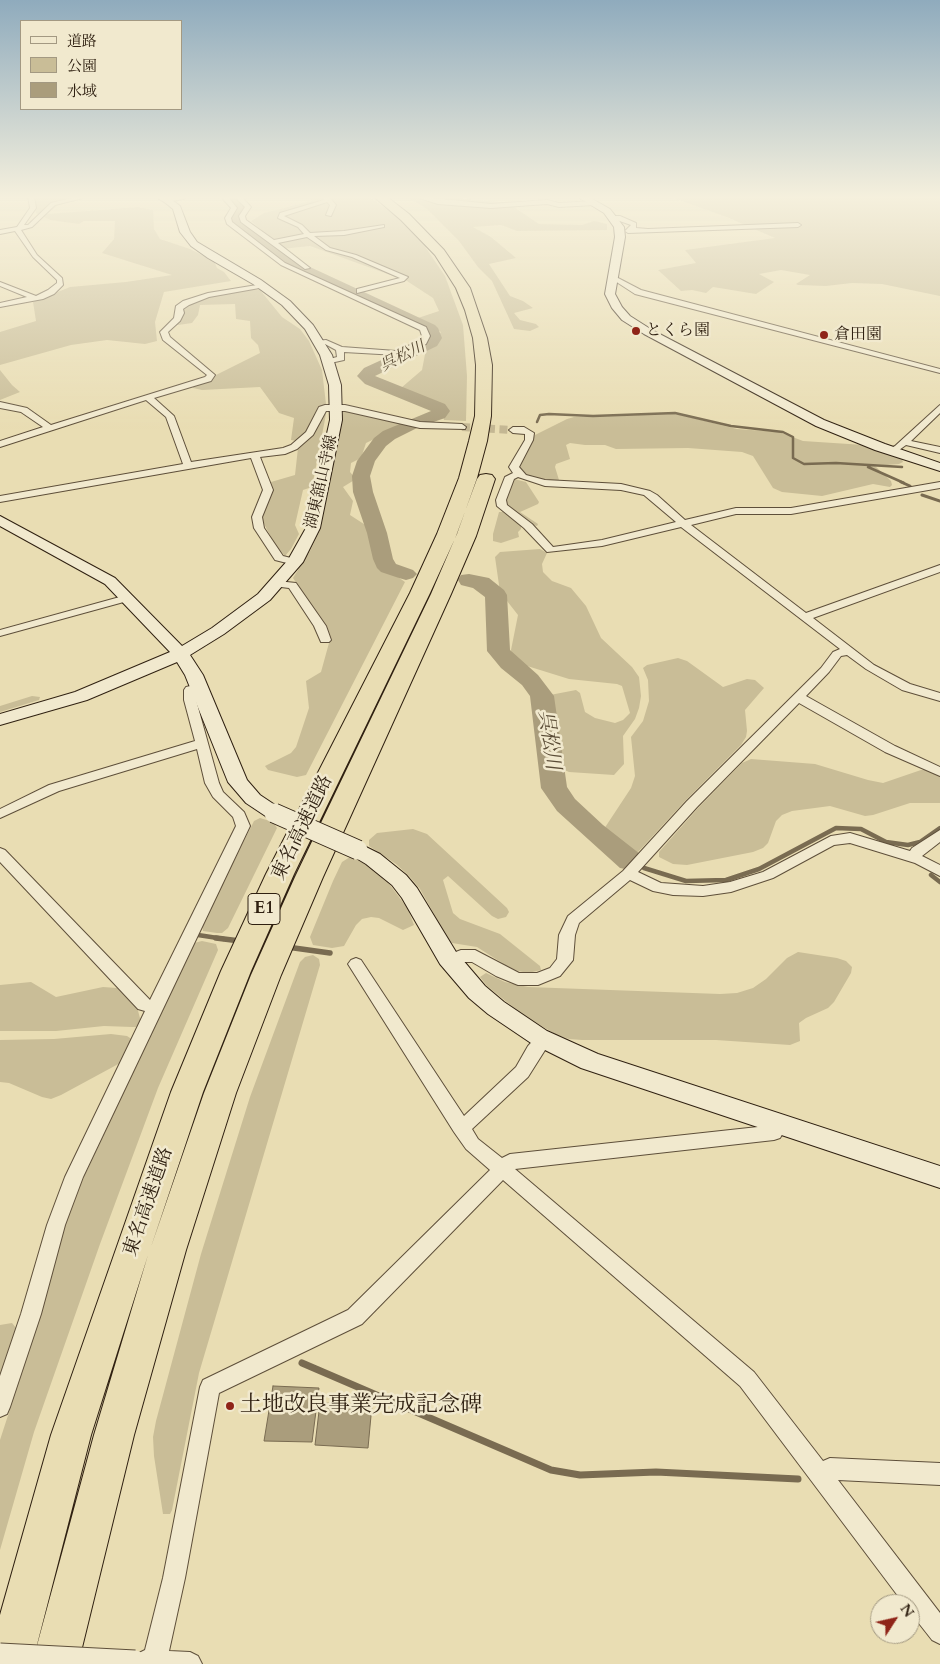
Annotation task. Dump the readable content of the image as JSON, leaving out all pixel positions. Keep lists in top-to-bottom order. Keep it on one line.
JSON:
{"streets":{"highway":["東名高速道路","E1"],"street":["湖東舘山寺線"]},"water":["呉松川"],"places":["とくら園","倉田園","土地改良事業完成記念碑"],"legend":["道路","公園","水域"],"north":"top right"}
